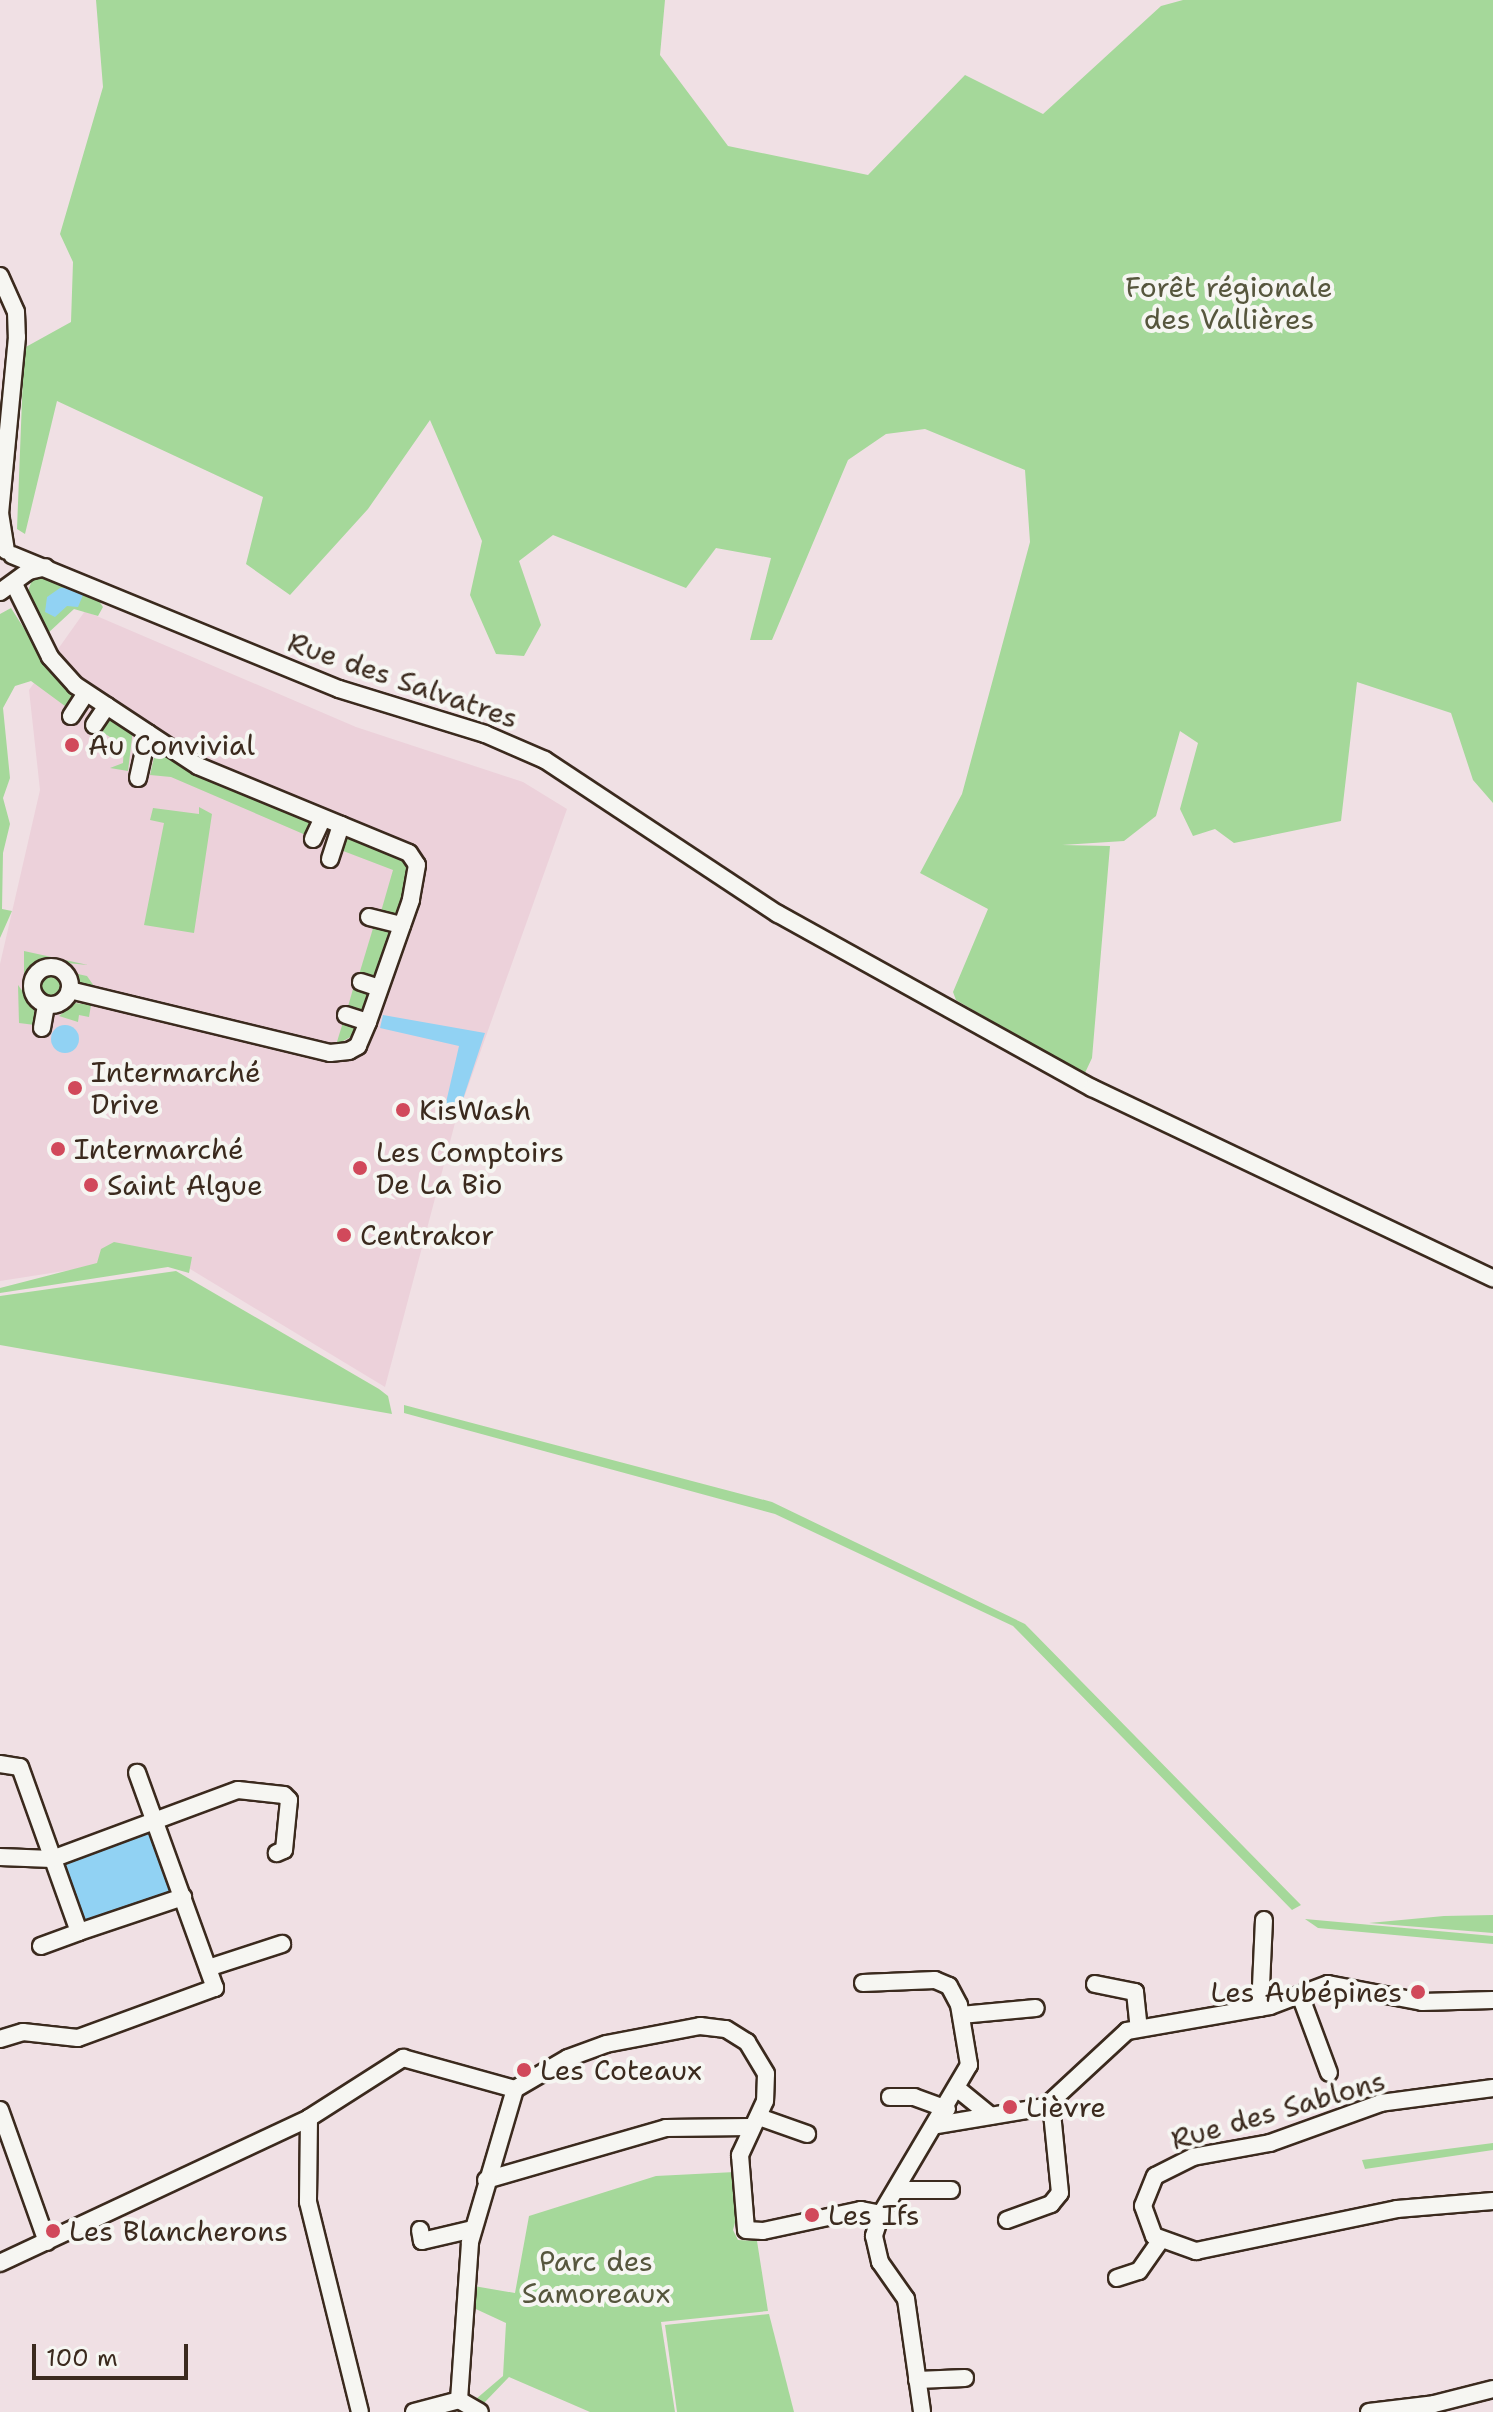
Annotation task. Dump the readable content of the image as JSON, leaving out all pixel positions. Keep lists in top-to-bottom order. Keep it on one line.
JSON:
{"streets":{"street":["Rue des Salvatres","Rue des Sablons"]},"parks":["Forêt régionale des Vallières","Parc des Samoreaux"],"places":["Au Convivial","Intermarché Drive","KisWash","Intermarché","Les Comptoirs De La Bio","Saint Algue","Centrakor","Les Aubépines","Les Coteaux","Lièvre","Les Ifs","Les Blancherons"],"scale_bar":"100 m"}
